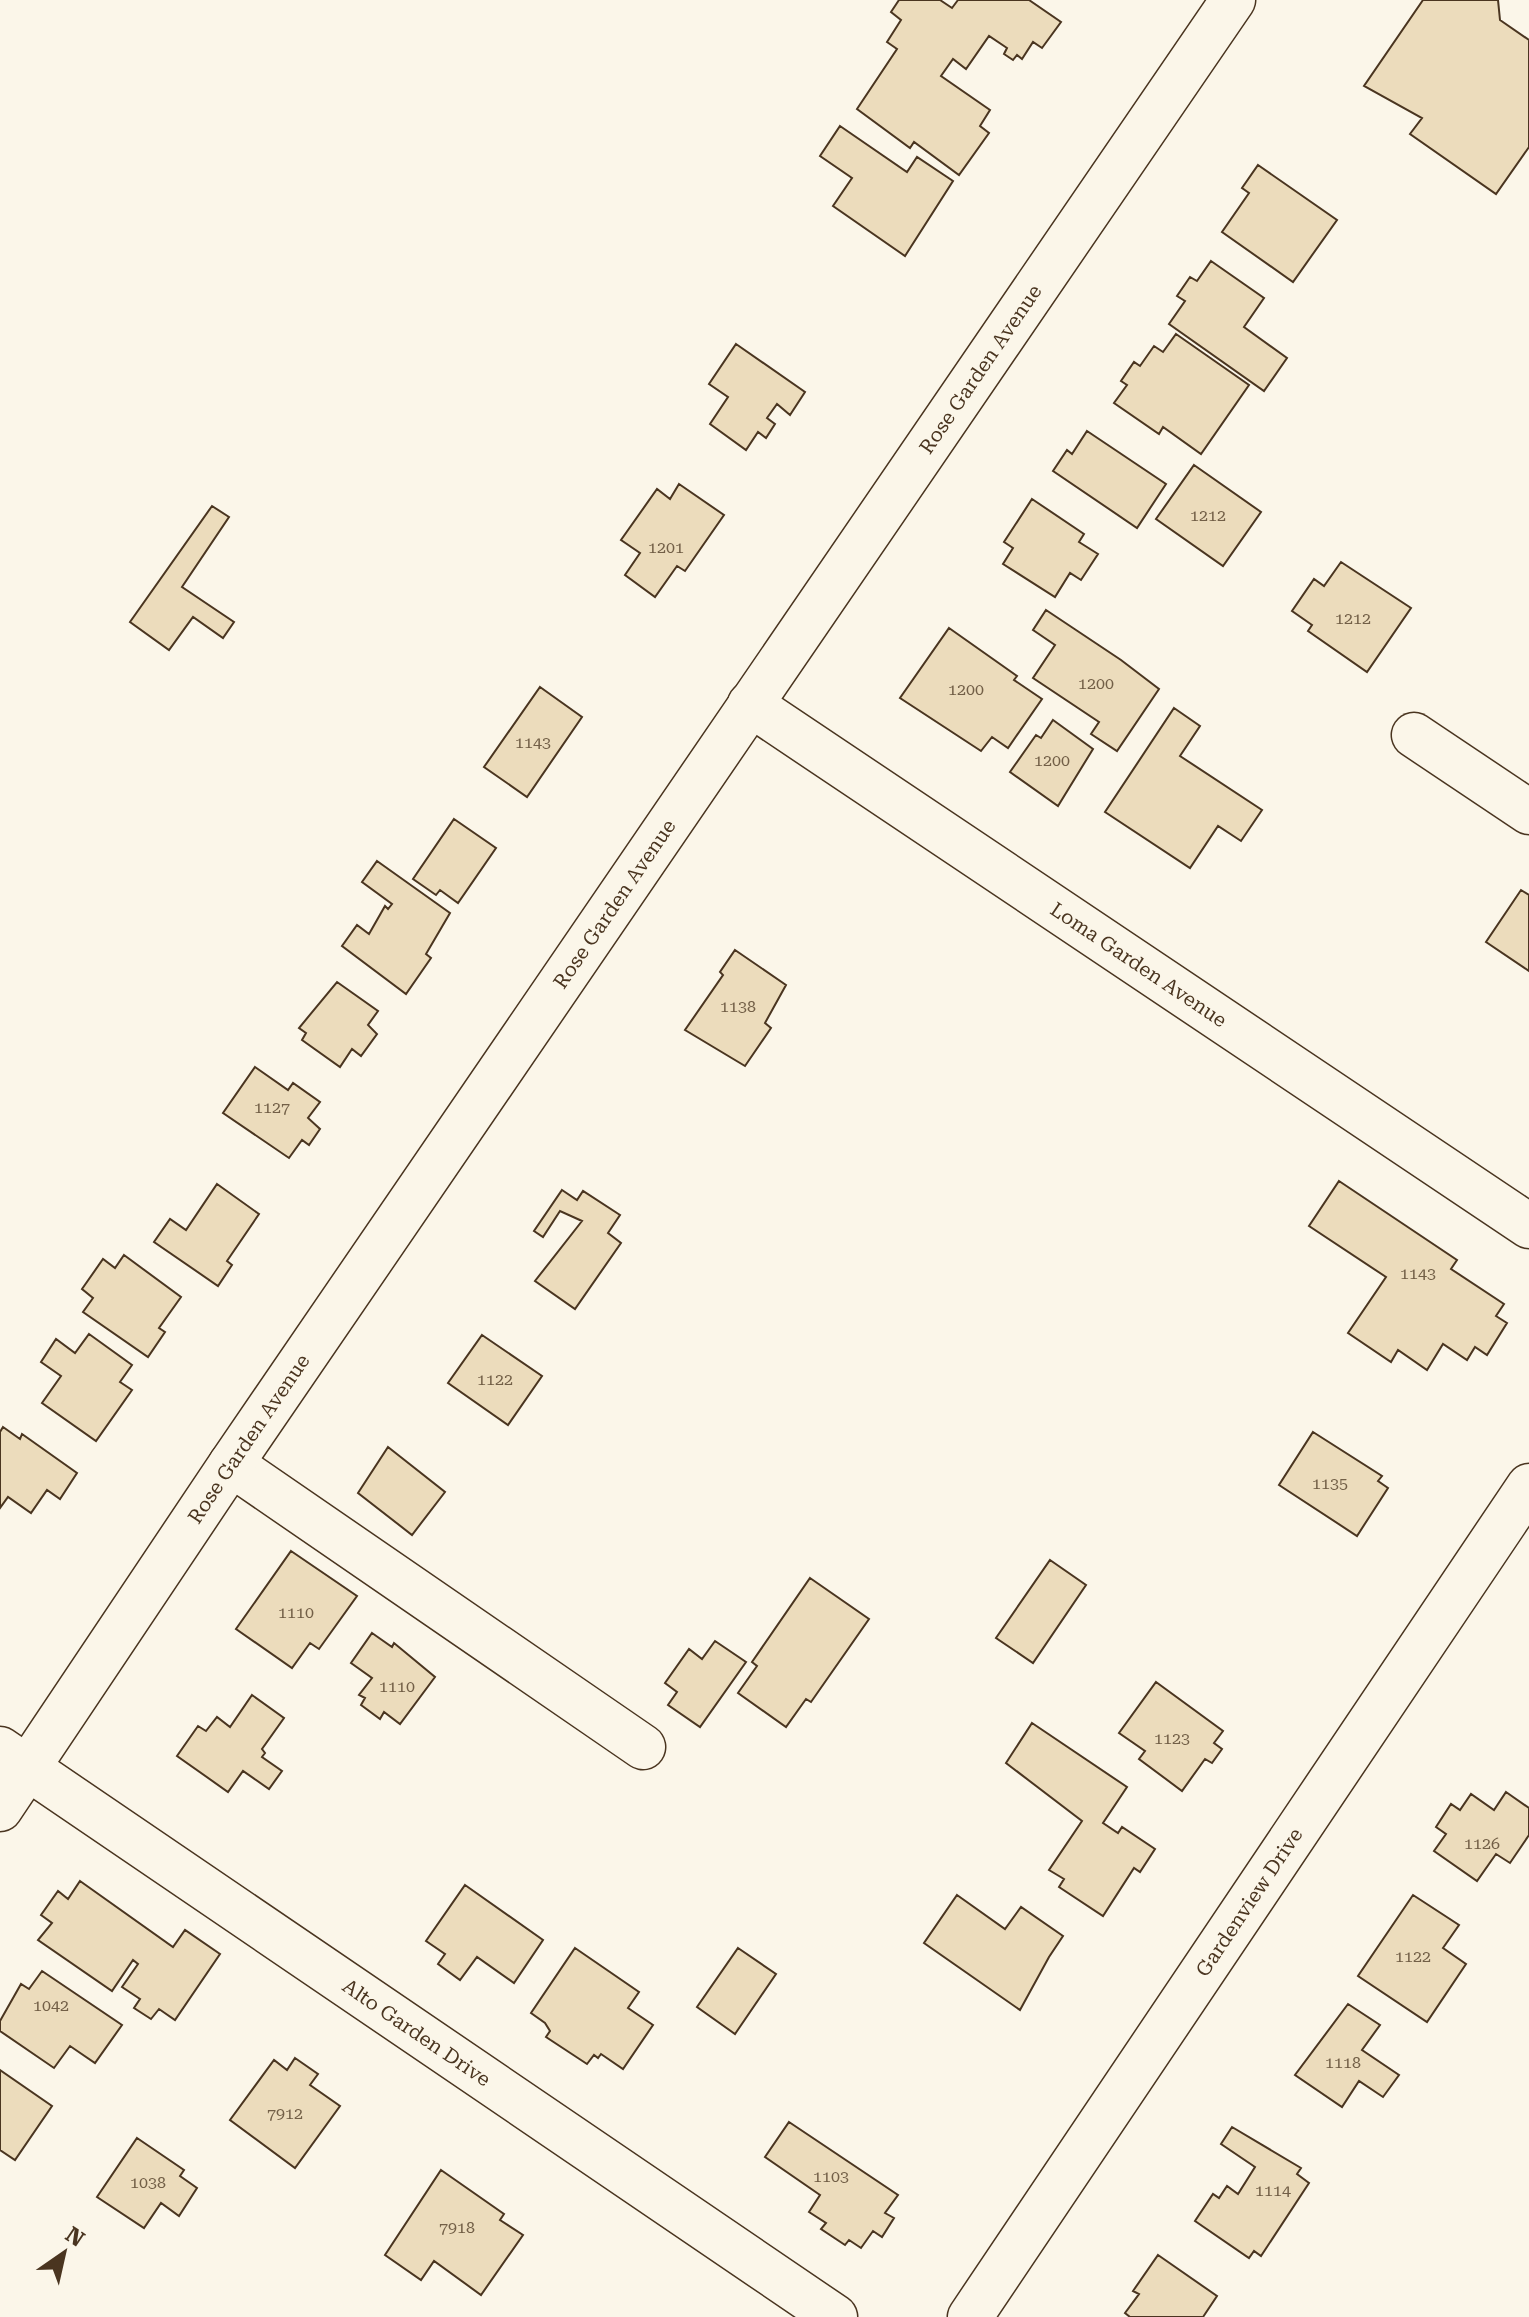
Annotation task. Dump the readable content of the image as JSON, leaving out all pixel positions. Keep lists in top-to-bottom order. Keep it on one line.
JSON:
{"streets":{"street":["Rose Garden Avenue","Loma Garden Avenue","Gardenview Drive","Alto Garden Drive"]},"crossings":[["Rose Garden Avenue","Loma Garden Avenue"],["Rose Garden Avenue","Alto Garden Drive"]],"house_numbers":["1212","1201","1212","1200","1200","1143","1200","1138","1127","1143","1122","1135","1110","1110","1123","1126","1122","1042","1118","7912","1103","1038","1114","7918"],"north":"top right"}
